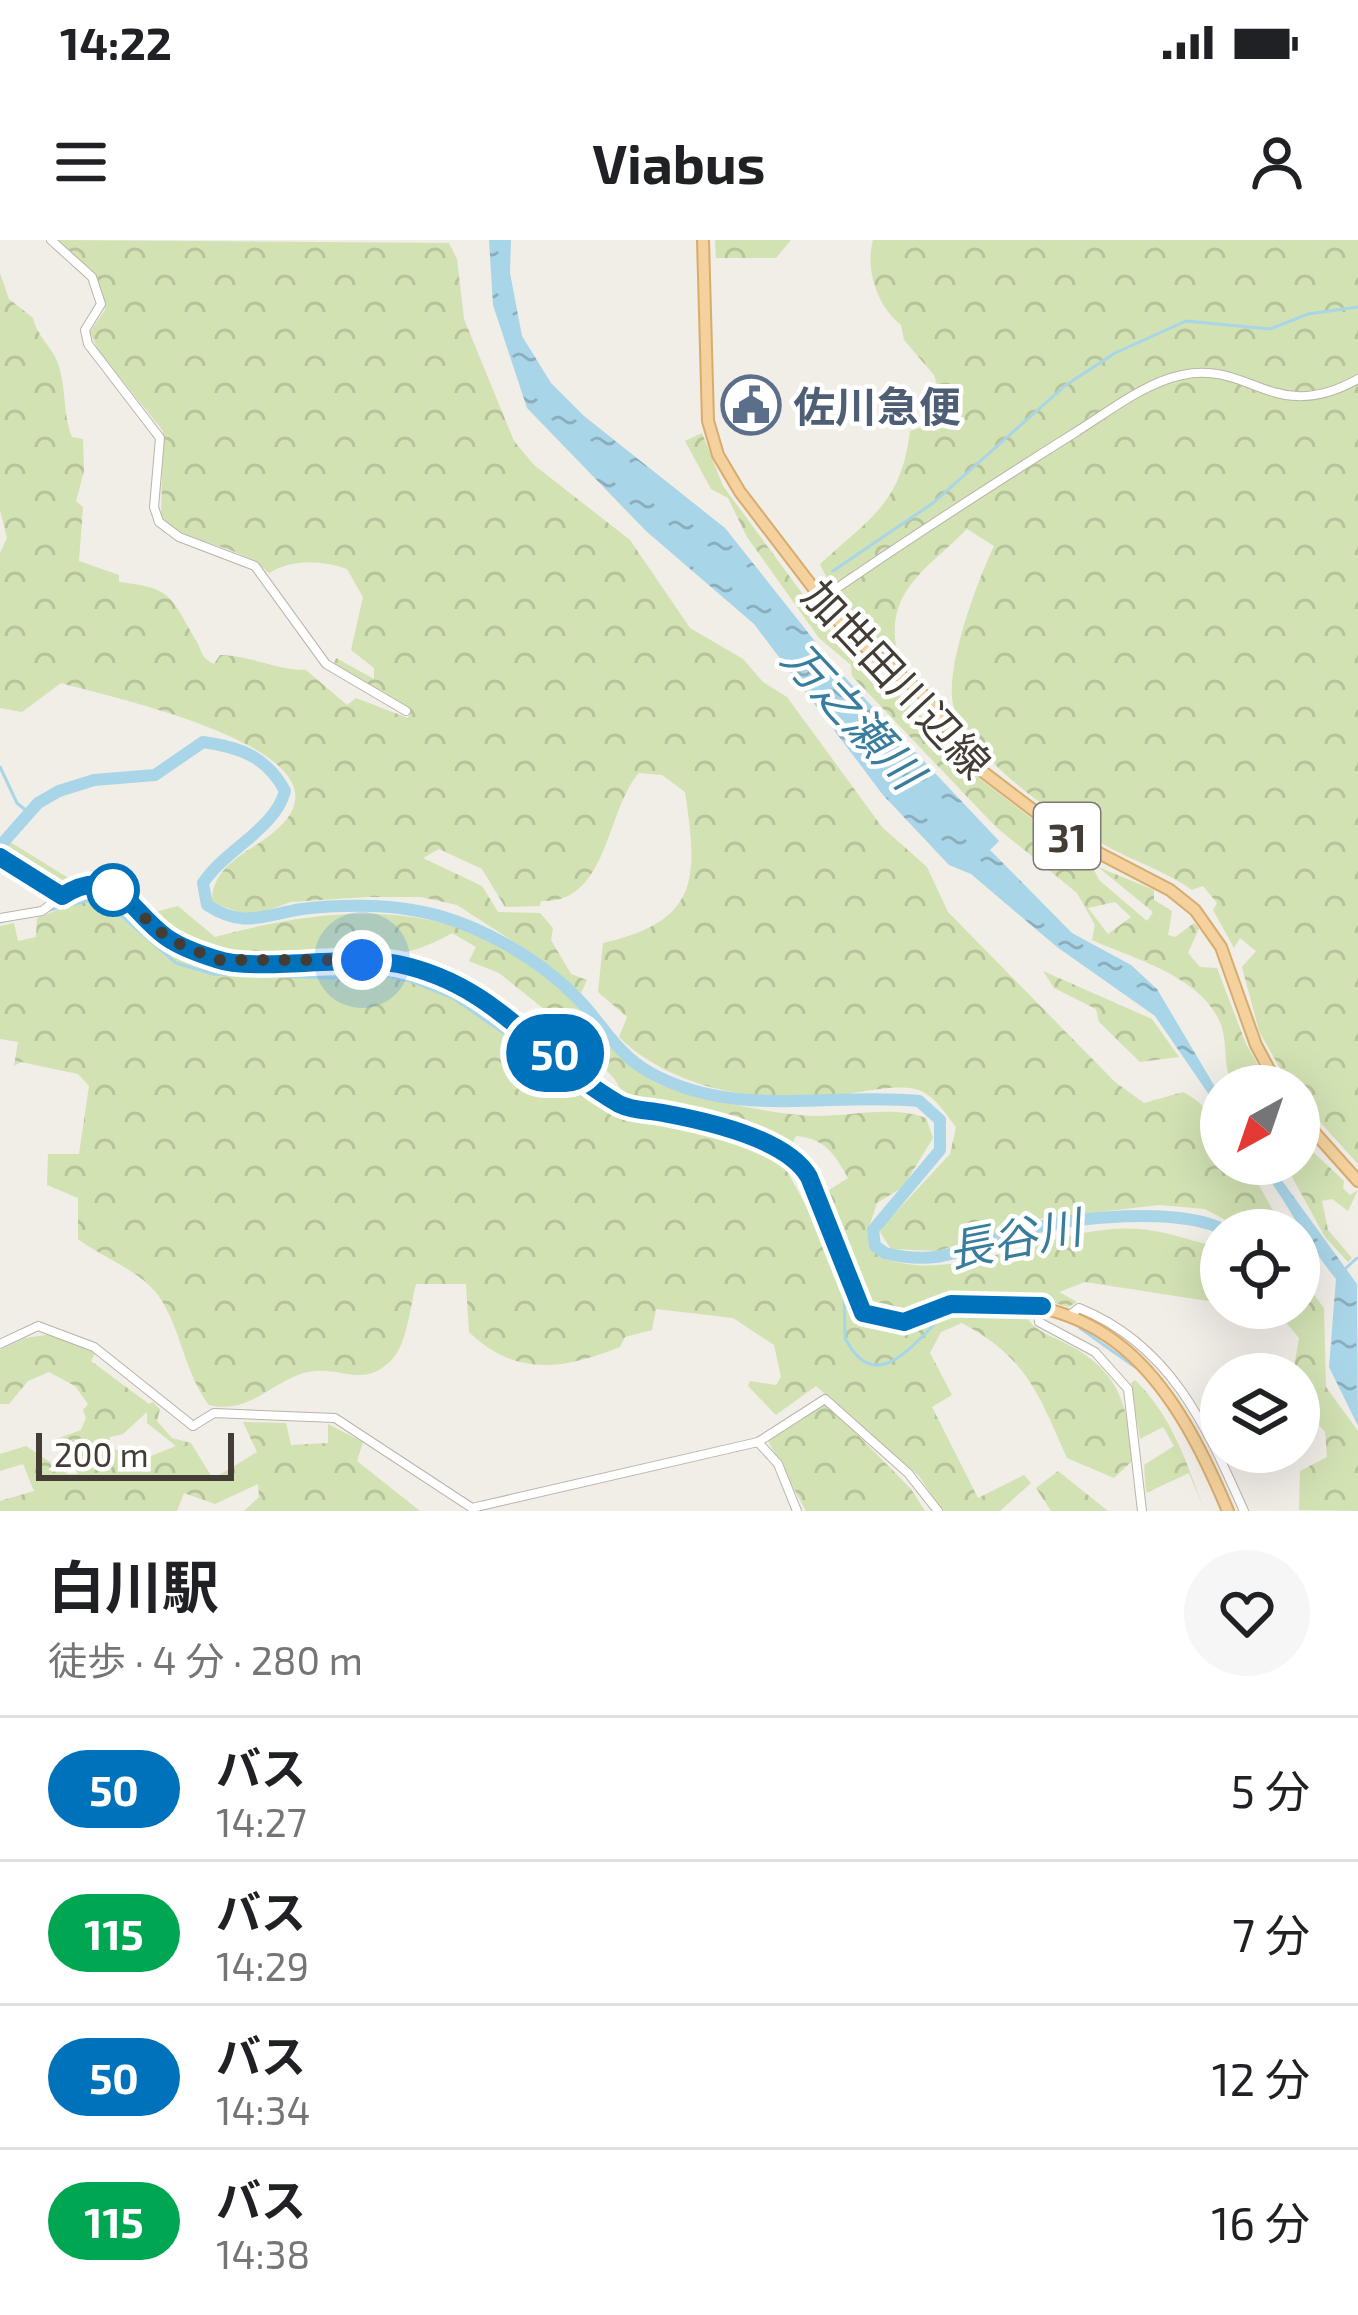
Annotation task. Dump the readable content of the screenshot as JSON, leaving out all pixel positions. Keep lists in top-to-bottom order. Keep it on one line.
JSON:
{"streets":{"main road":["加世田川辺線","31"]},"water":["万之瀬川","長谷川"],"places":{"public building":["佐川急便"]},"lines":["bus line 50"],"scale_bar":"200 m","north":"bottom left","page":{"status":"14:22","header":"Viabus","on_map":"50","scale":"200 m","heading":["白川駅","徒歩 · 4 分 · 280 m"],"list":[{"mark":"50","name":"バス","note":"14:27","value":"5 分"},{"mark":"115","name":"バス","note":"14:29","value":"7 分"},{"mark":"50","name":"バス","note":"14:34","value":"12 分"},{"mark":"115","name":"バス","note":"14:38","value":"16 分"}]}}
